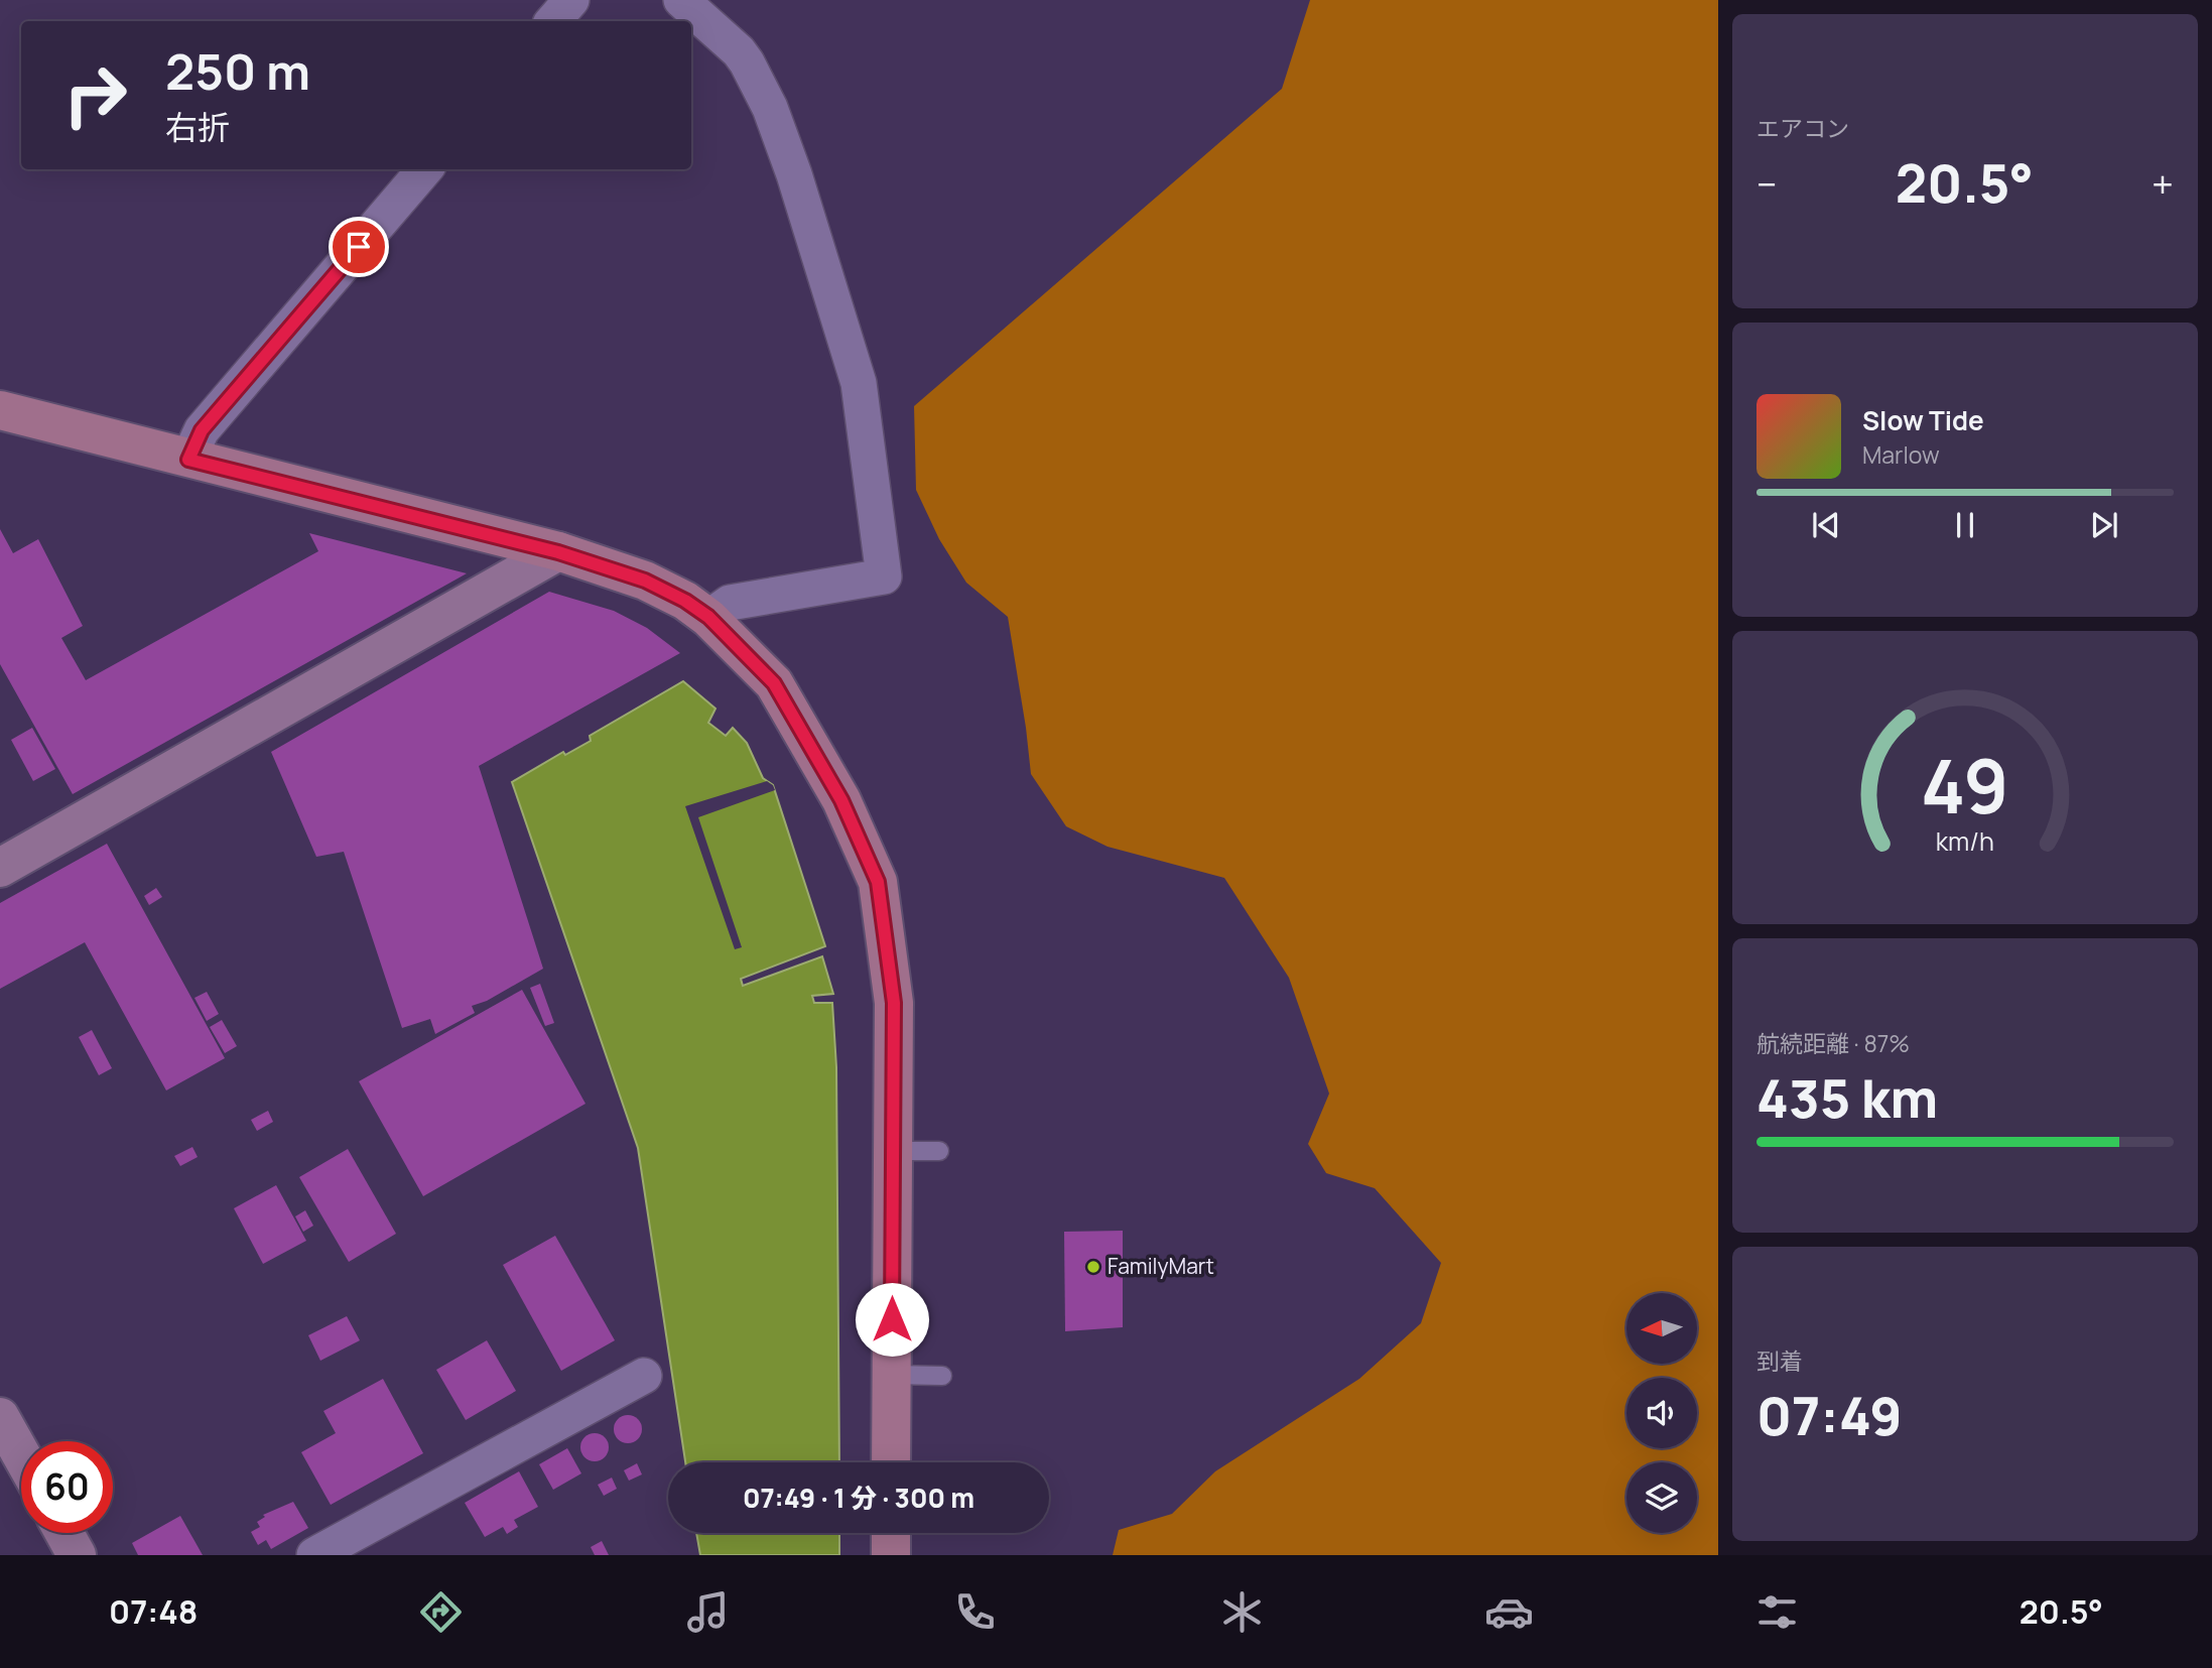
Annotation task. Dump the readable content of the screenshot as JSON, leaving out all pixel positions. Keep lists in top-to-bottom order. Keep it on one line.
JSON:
{"places":["FamilyMart"],"north":"left","page":{"tile":["エアコン",["航続距離 · 87%","435 km"],["到着","07:49"]],"turn":["250 m","右折"],"heat":["−","20.5°","+"],"song":["Slow Tide","Marlow"],"limit":"60","trip":"07:49 · 1 分 · 300 m","tabs":["07:48","20.5°"],"gauge":["49","km/h"]}}
